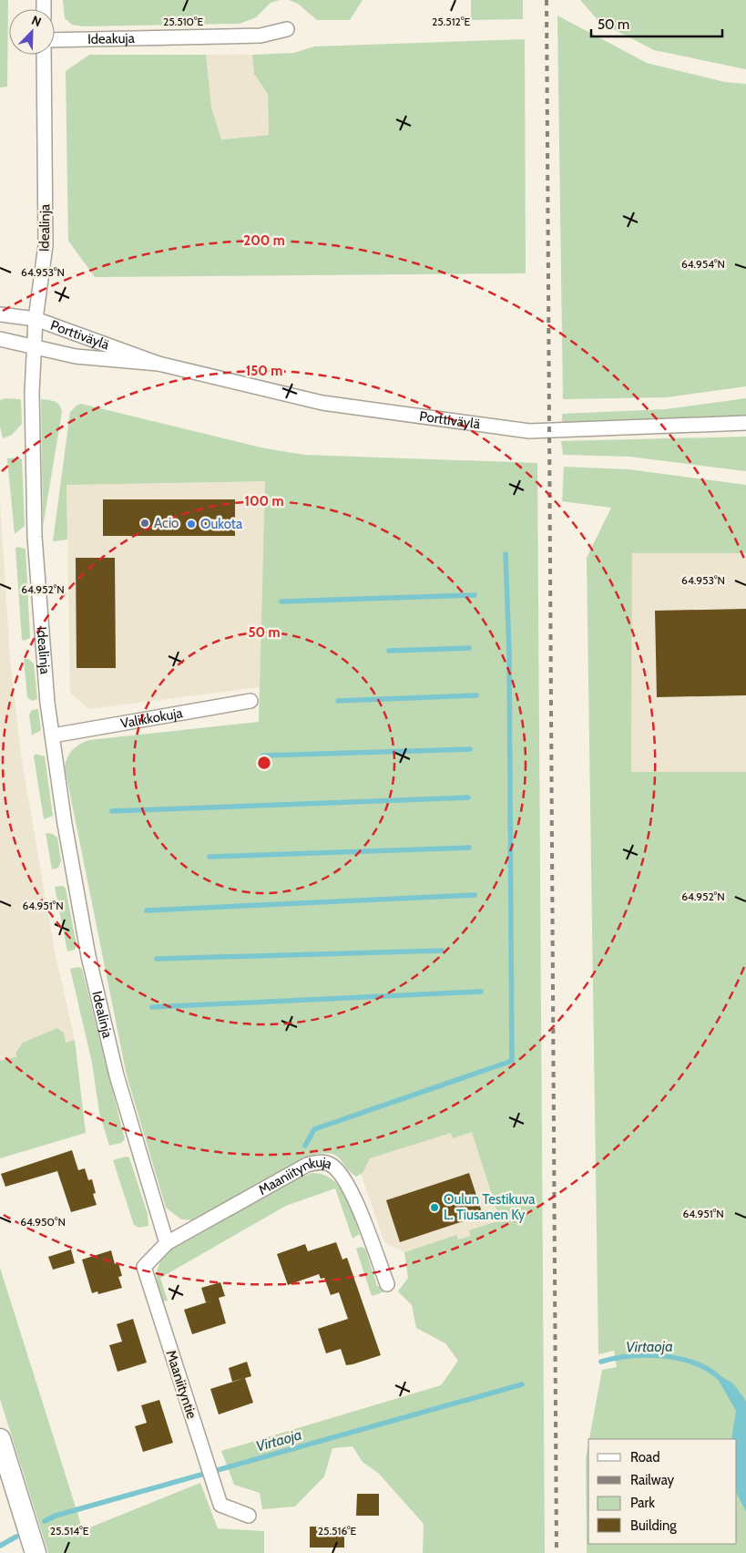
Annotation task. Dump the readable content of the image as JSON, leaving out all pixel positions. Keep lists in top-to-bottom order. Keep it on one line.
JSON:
{"streets":{"street":["Ideakuja","Idealinja","Porttiväylä","Valikkokuja","Maaniitynkuja","Maaniityntie"]},"crossings":[["Idealinja","Porttiväylä"],["Idealinja","Valikkokuja"],["Idealinja","Maaniitynkuja"],["Idealinja","Maaniityntie"],["Maaniitynkuja","Maaniityntie"]],"water":["Virtaoja"],"places":["Acio","Oukota","Oulun Testikuva L. Tiusanen Ky"],"legend":["Road","Railway","Park","Building"],"scale_bar":"50 m","north":"top right","coordinates":["25.510°E","25.512°E","64.954°N","64.953°N","64.952°N","64.951°N","64.950°N","25.514°E","25.516°E"],"rings":["200 m","150 m","100 m","50 m"]}
